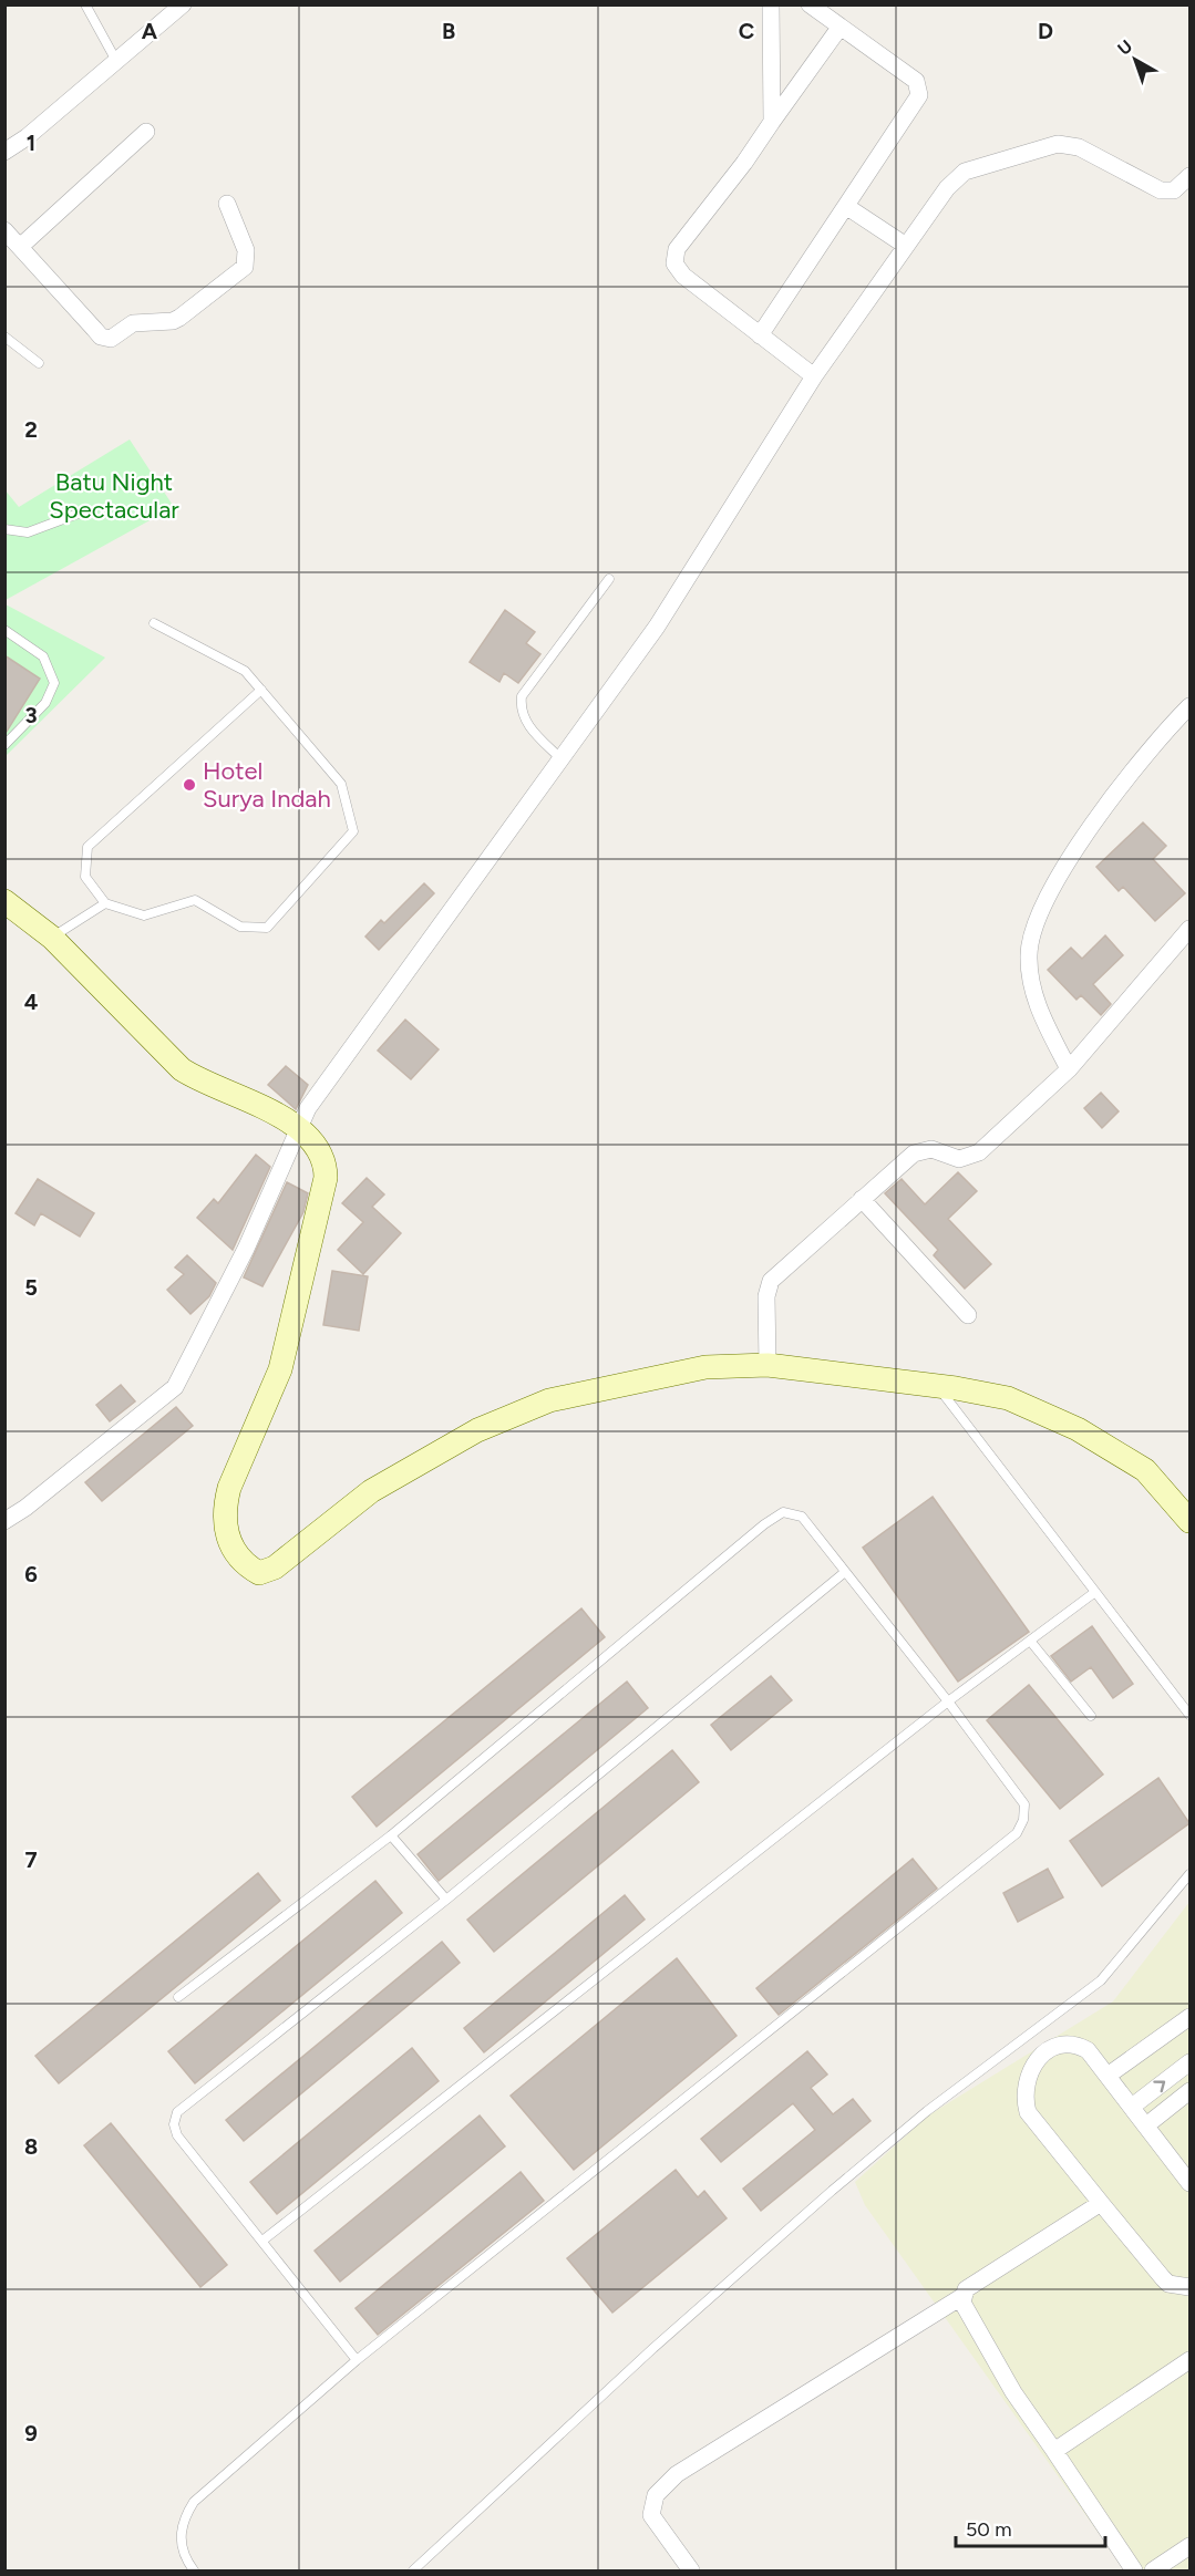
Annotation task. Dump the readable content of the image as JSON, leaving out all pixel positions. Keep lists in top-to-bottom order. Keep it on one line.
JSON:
{"parks":["Batu Night Spectacular"],"places":["Hotel Surya Indah"],"scale_bar":"50 m","north":"top left","grid":{"columns":["A","B","C","D"],"rows":["1","2","3","4","5","6","7","8","9"]}}
